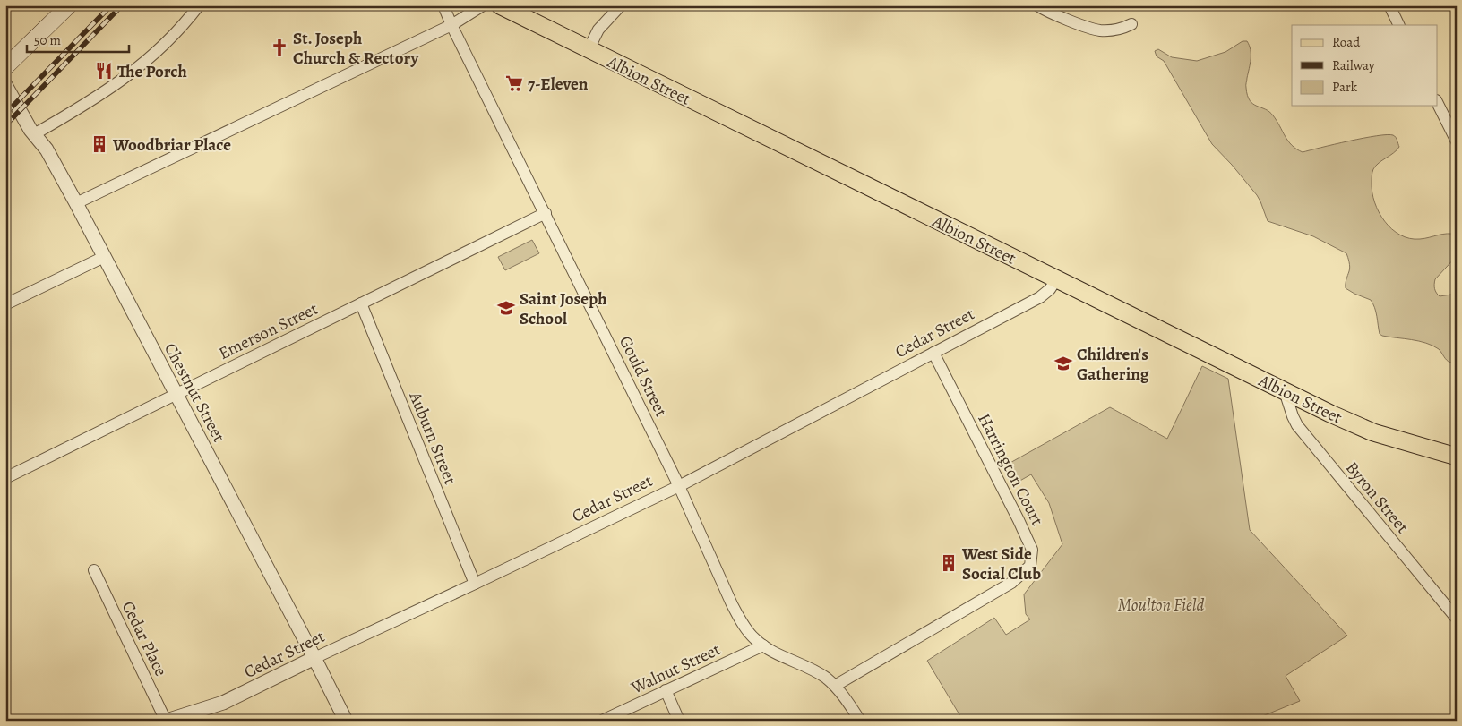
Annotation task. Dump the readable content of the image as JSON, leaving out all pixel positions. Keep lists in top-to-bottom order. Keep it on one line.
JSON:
{"streets":{"main road":["Albion Street"],"street":["Emerson Street","Cedar Street","Gould Street","Chestnut Street","Auburn Street","Harrington Court","Byron Street","Cedar Place","Walnut Street"]},"crossings":[["Albion Street","Cedar Street"],["Albion Street","Byron Street"],["Emerson Street","Gould Street"],["Emerson Street","Chestnut Street"],["Emerson Street","Auburn Street"],["Cedar Street","Gould Street"],["Cedar Street","Chestnut Street"],["Cedar Street","Auburn Street"],["Cedar Street","Harrington Court"],["Cedar Street","Cedar Place"],["Gould Street","Harrington Court"],["Gould Street","Walnut Street"]],"parks":["Moulton Field"],"places":{"church":["St. Joseph Church & Rectory"],"restaurant":["The Porch"],"supermarket":["7-Eleven"],"building":["Woodbriar Place","West Side Social Club"],"school or university":["Saint Joseph School","Children's Gathering"]},"legend":["Road","Railway","Park"],"scale_bar":"50 m"}
